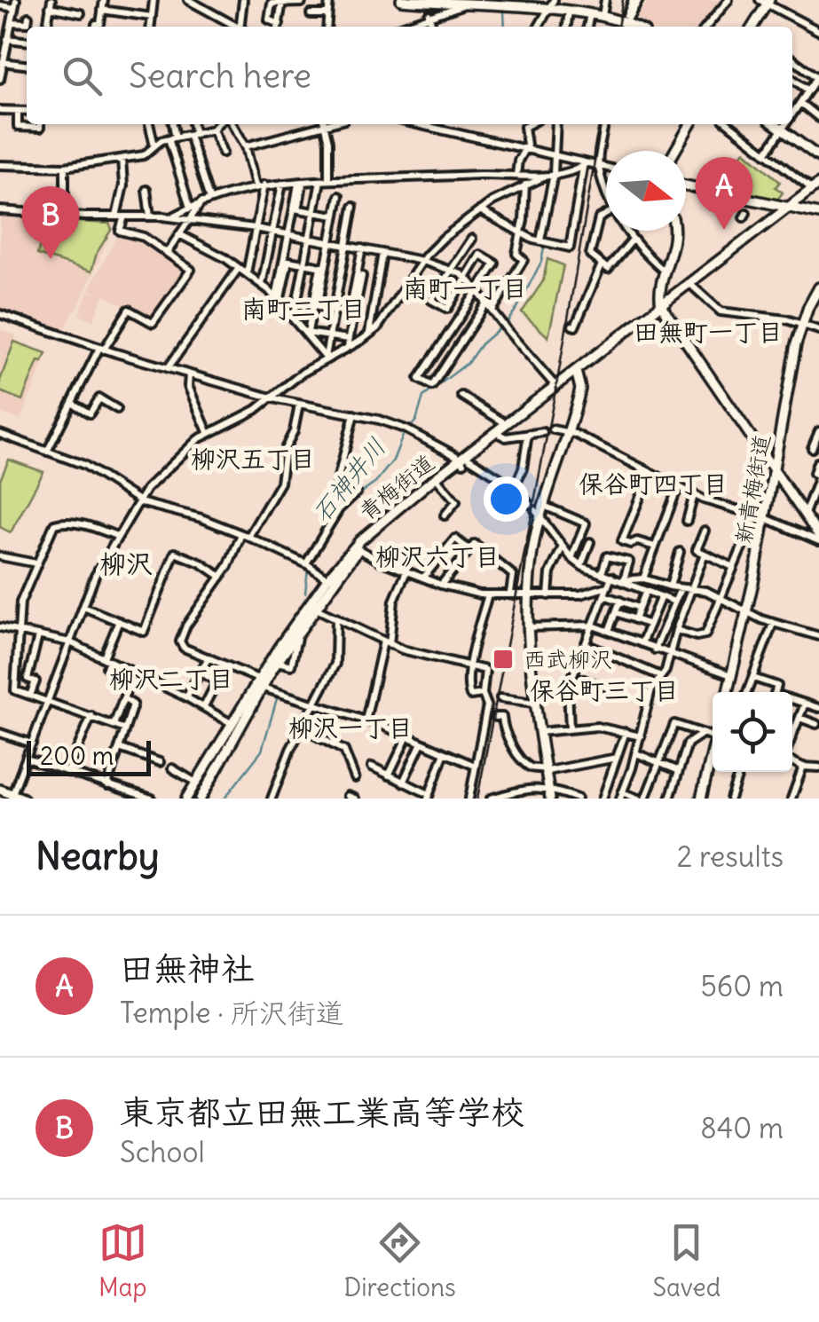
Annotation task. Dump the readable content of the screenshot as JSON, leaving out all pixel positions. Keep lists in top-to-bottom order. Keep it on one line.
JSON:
{"streets":{"main road":["青梅街道","新青梅街道"]},"districts":["南町一丁目","南町二丁目","田無町一丁目","柳沢五丁目","保谷町四丁目","柳沢六丁目","柳沢","柳沢二丁目","保谷町三丁目","柳沢一丁目"],"water":["石神井川"],"places":{"transit":["西武柳沢"]},"scale_bar":"200 m","north":"right","page":{"search":"Search here","pins":["A","B"],"scale":"200 m","heading":["Nearby","2 results"],"list":[{"mark":"A","name":"田無神社","note":"Temple · 所沢街道","value":"560 m"},{"mark":"B","name":"東京都立田無工業高等学校","note":"School","value":"840 m"}],"nav":["Map","Directions","Saved"]}}
